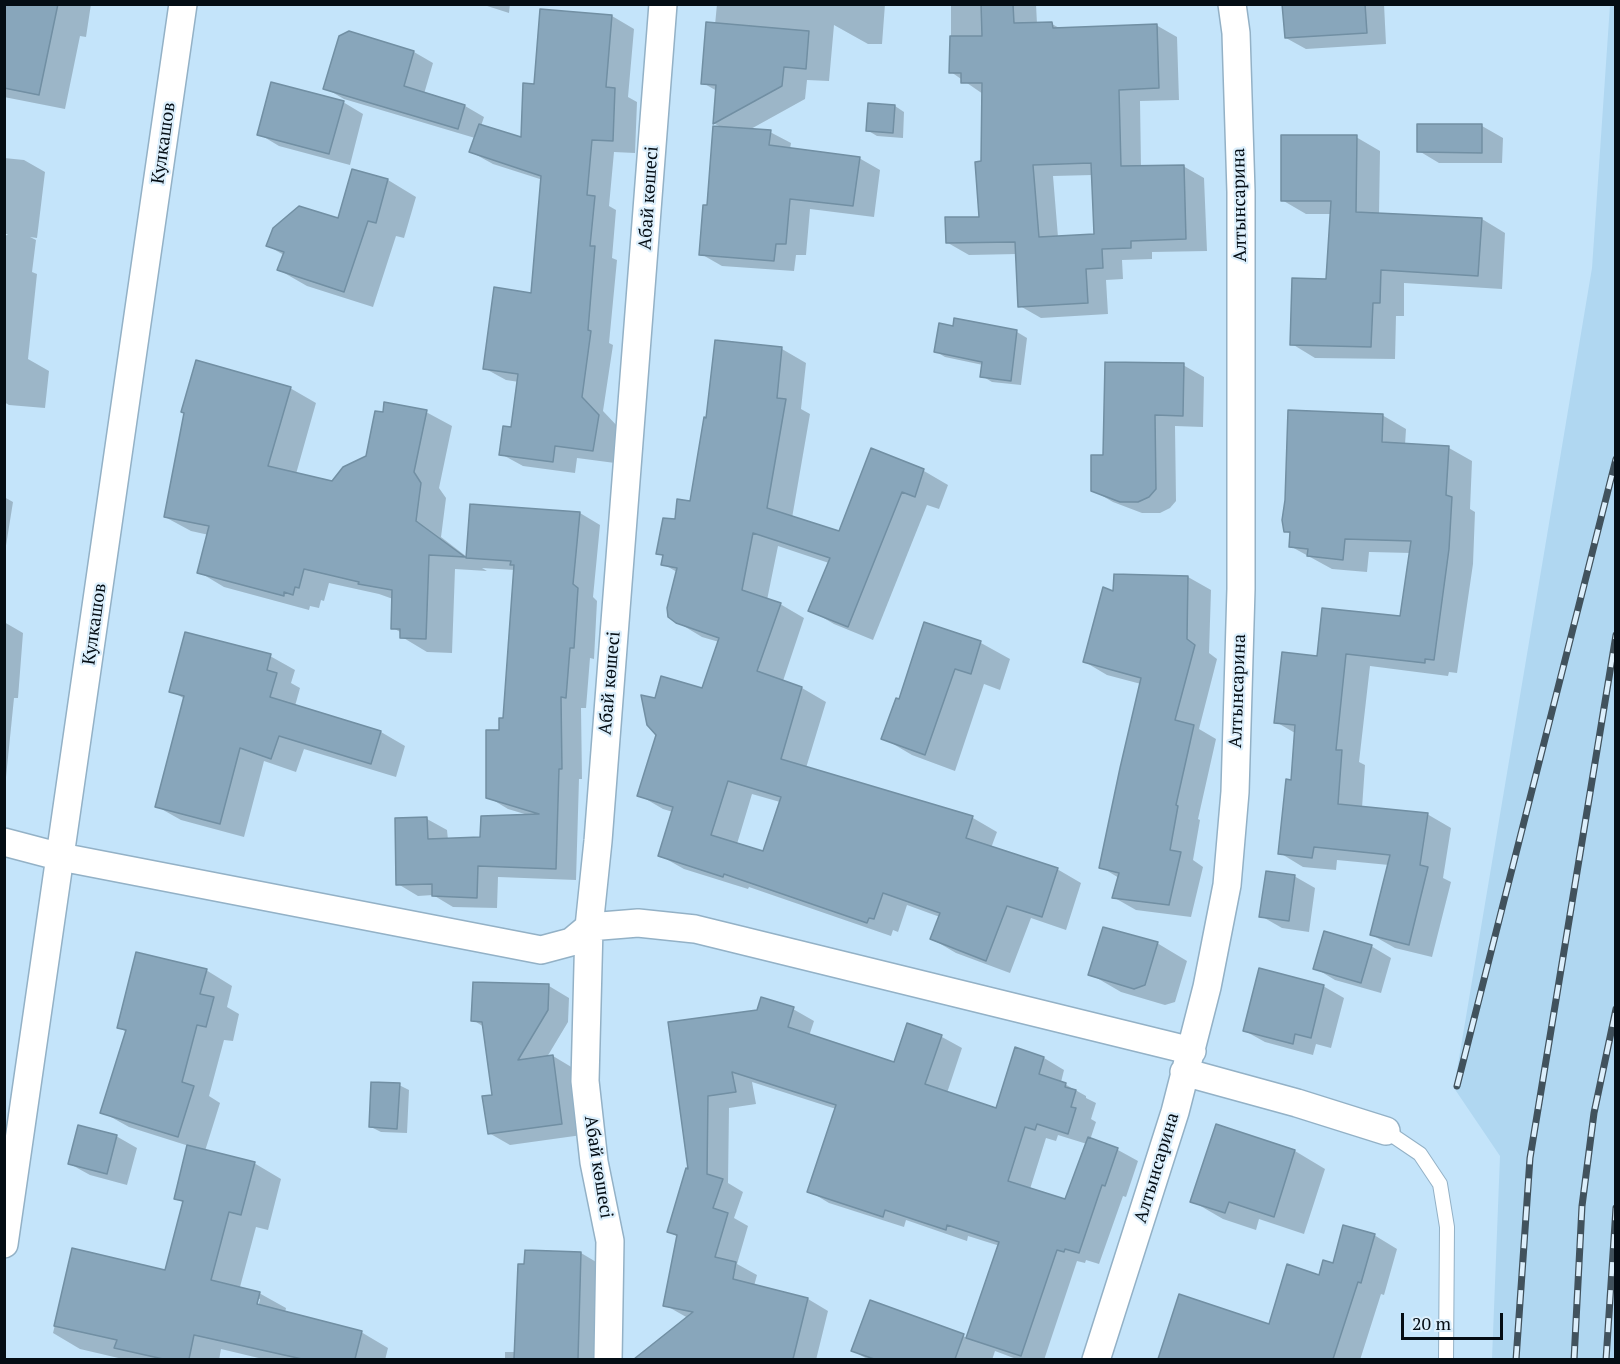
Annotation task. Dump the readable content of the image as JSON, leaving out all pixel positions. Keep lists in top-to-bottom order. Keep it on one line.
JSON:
{"streets":{"street":["Кулкашов","Абай көшесі","Алтынсарина"]},"scale_bar":"20 m"}
